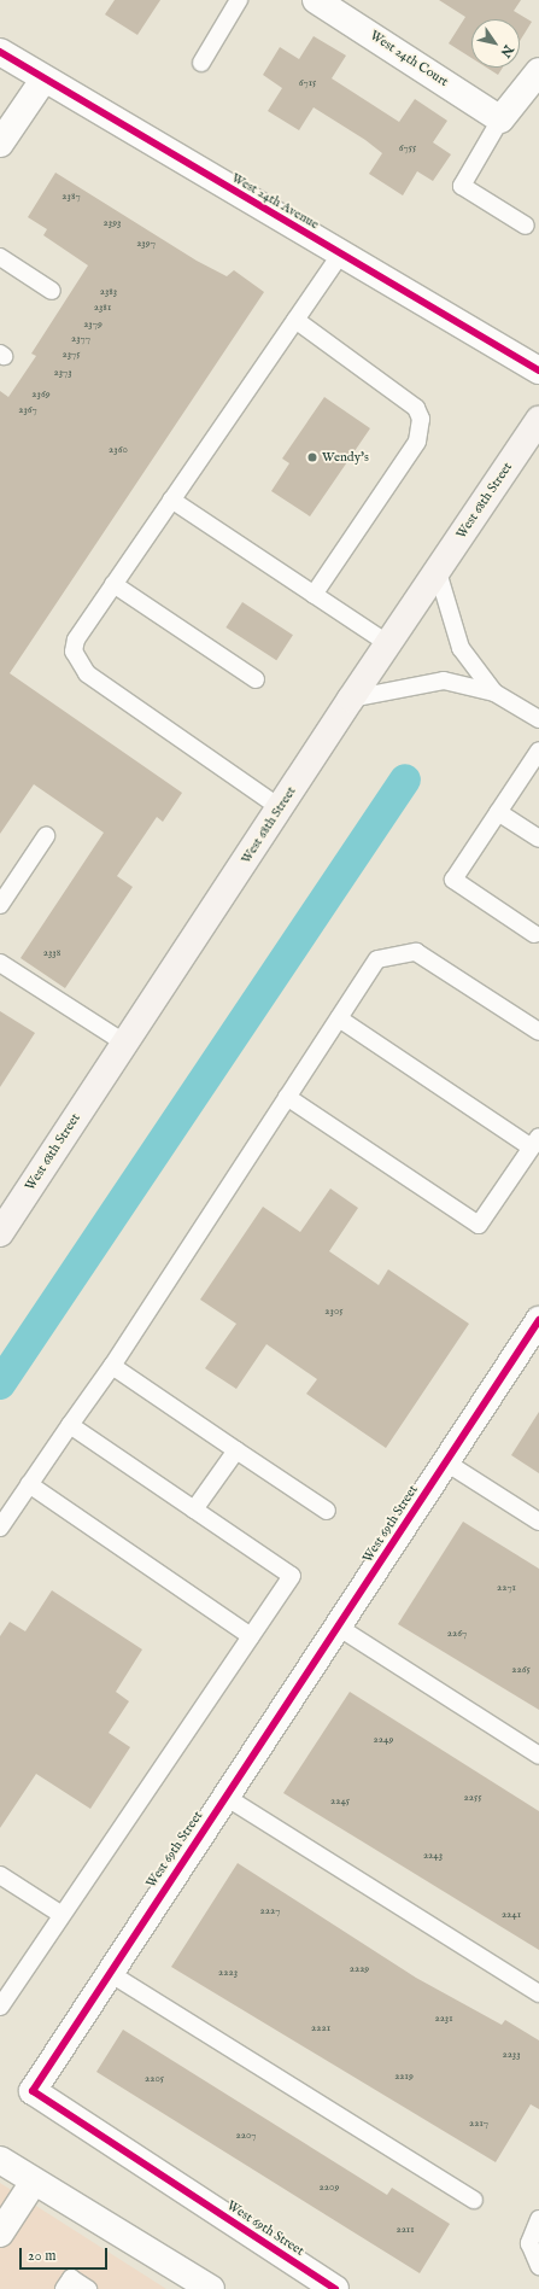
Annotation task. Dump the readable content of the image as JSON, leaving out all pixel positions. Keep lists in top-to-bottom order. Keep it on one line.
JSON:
{"streets":{"main road":["West 68th Street"],"street":["West 24th Court","West 24th Avenue","West 69th Street"]},"places":["Wendy's"],"house_numbers":["6715","6755","2387","2393","2397","2383","2381","2379","2377","2375","2373","2369","2367","2360","2338","2305","2271","2267","2265","2249","2255","2245","2243","2227","2241","2229","2223","2231","2221","2233","2219","2205","2217","2207","2209","2211"],"scale_bar":"20 m","north":"bottom right"}
